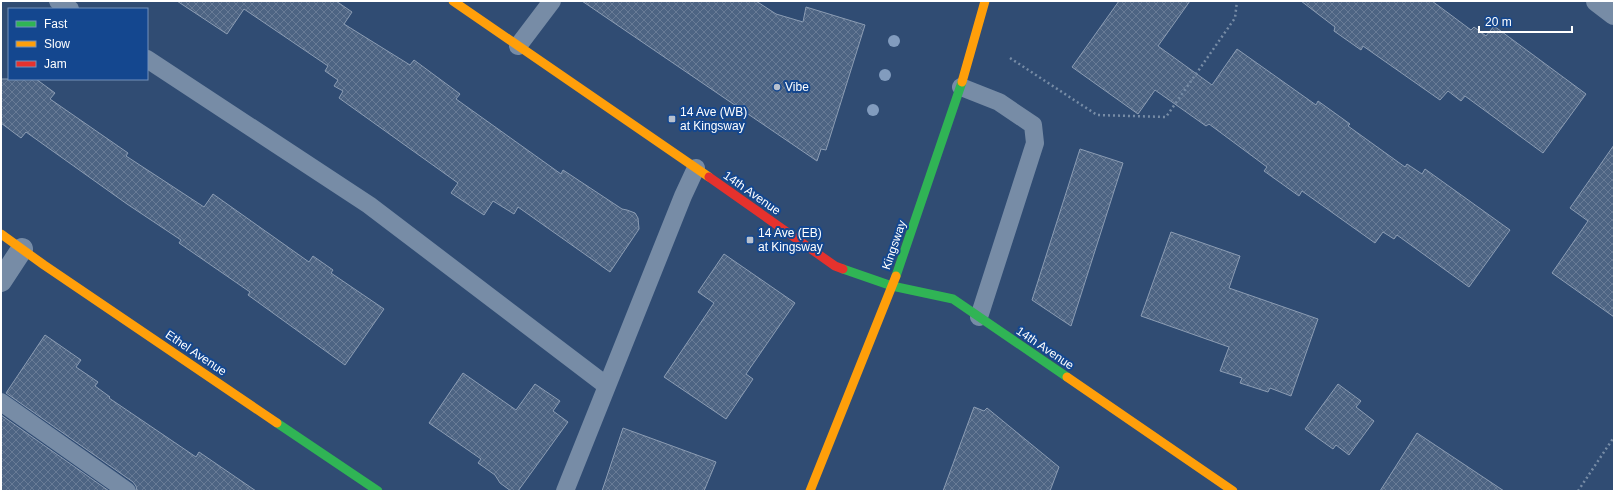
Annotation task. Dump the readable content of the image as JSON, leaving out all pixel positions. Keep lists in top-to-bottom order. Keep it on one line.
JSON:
{"streets":{"street":["14th Avenue","Kingsway","Ethel Avenue"]},"crossings":[["14th Avenue","Kingsway"]],"places":{"other":["Vibe"],"transit":["14 Ave (WB) at Kingsway","14 Ave (EB) at Kingsway"]},"legend":["Fast","Slow","Jam"],"scale_bar":"20 m"}
